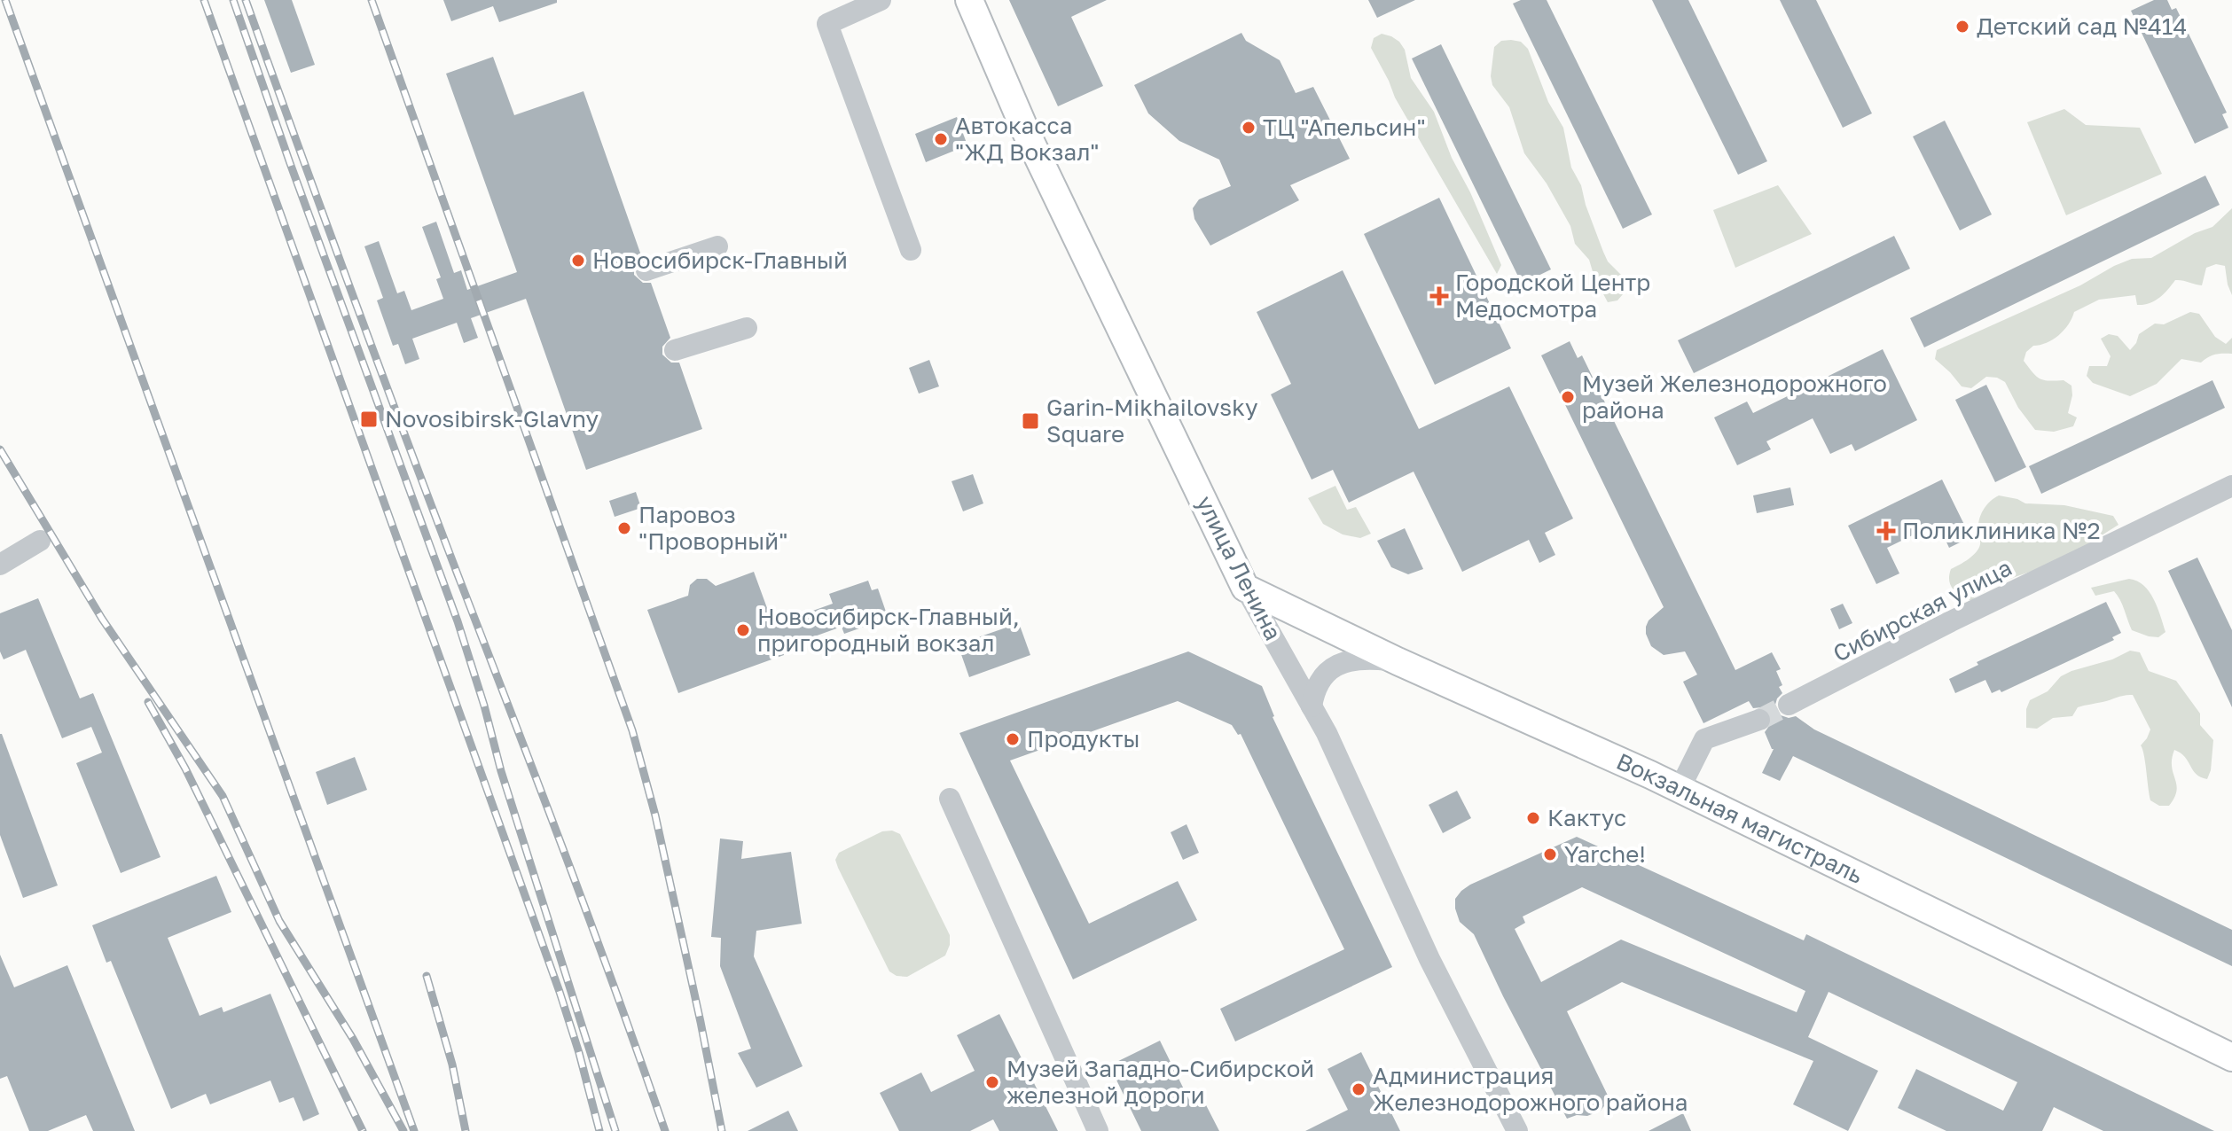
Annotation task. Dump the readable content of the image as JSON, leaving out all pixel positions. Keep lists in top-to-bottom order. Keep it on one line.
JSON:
{"streets":{"main road":["улица Ленина","Вокзальная магистраль"],"street":["Сибирская улица"]},"crossings":[["улица Ленина","Вокзальная магистраль"]],"places":{"other":["Детский сад №414","ТЦ \"Апельсин\"","Автокасса \"ЖД Вокзал\"","Новосибирск-Главный","Музей Железнодорожного района","Паровоз \"Проворный\"","Новосибирск-Главный, пригородный вокзал","Продукты","Кактус","Yarche!","Музей Западно-Сибирской железной дороги","Администрация Железнодорожного района"],"health":["Городской Центр Медосмотра","Поликлиника №2"],"transit":["Novosibirsk-Glavny","Garin-Mikhailovsky Square"]}}
